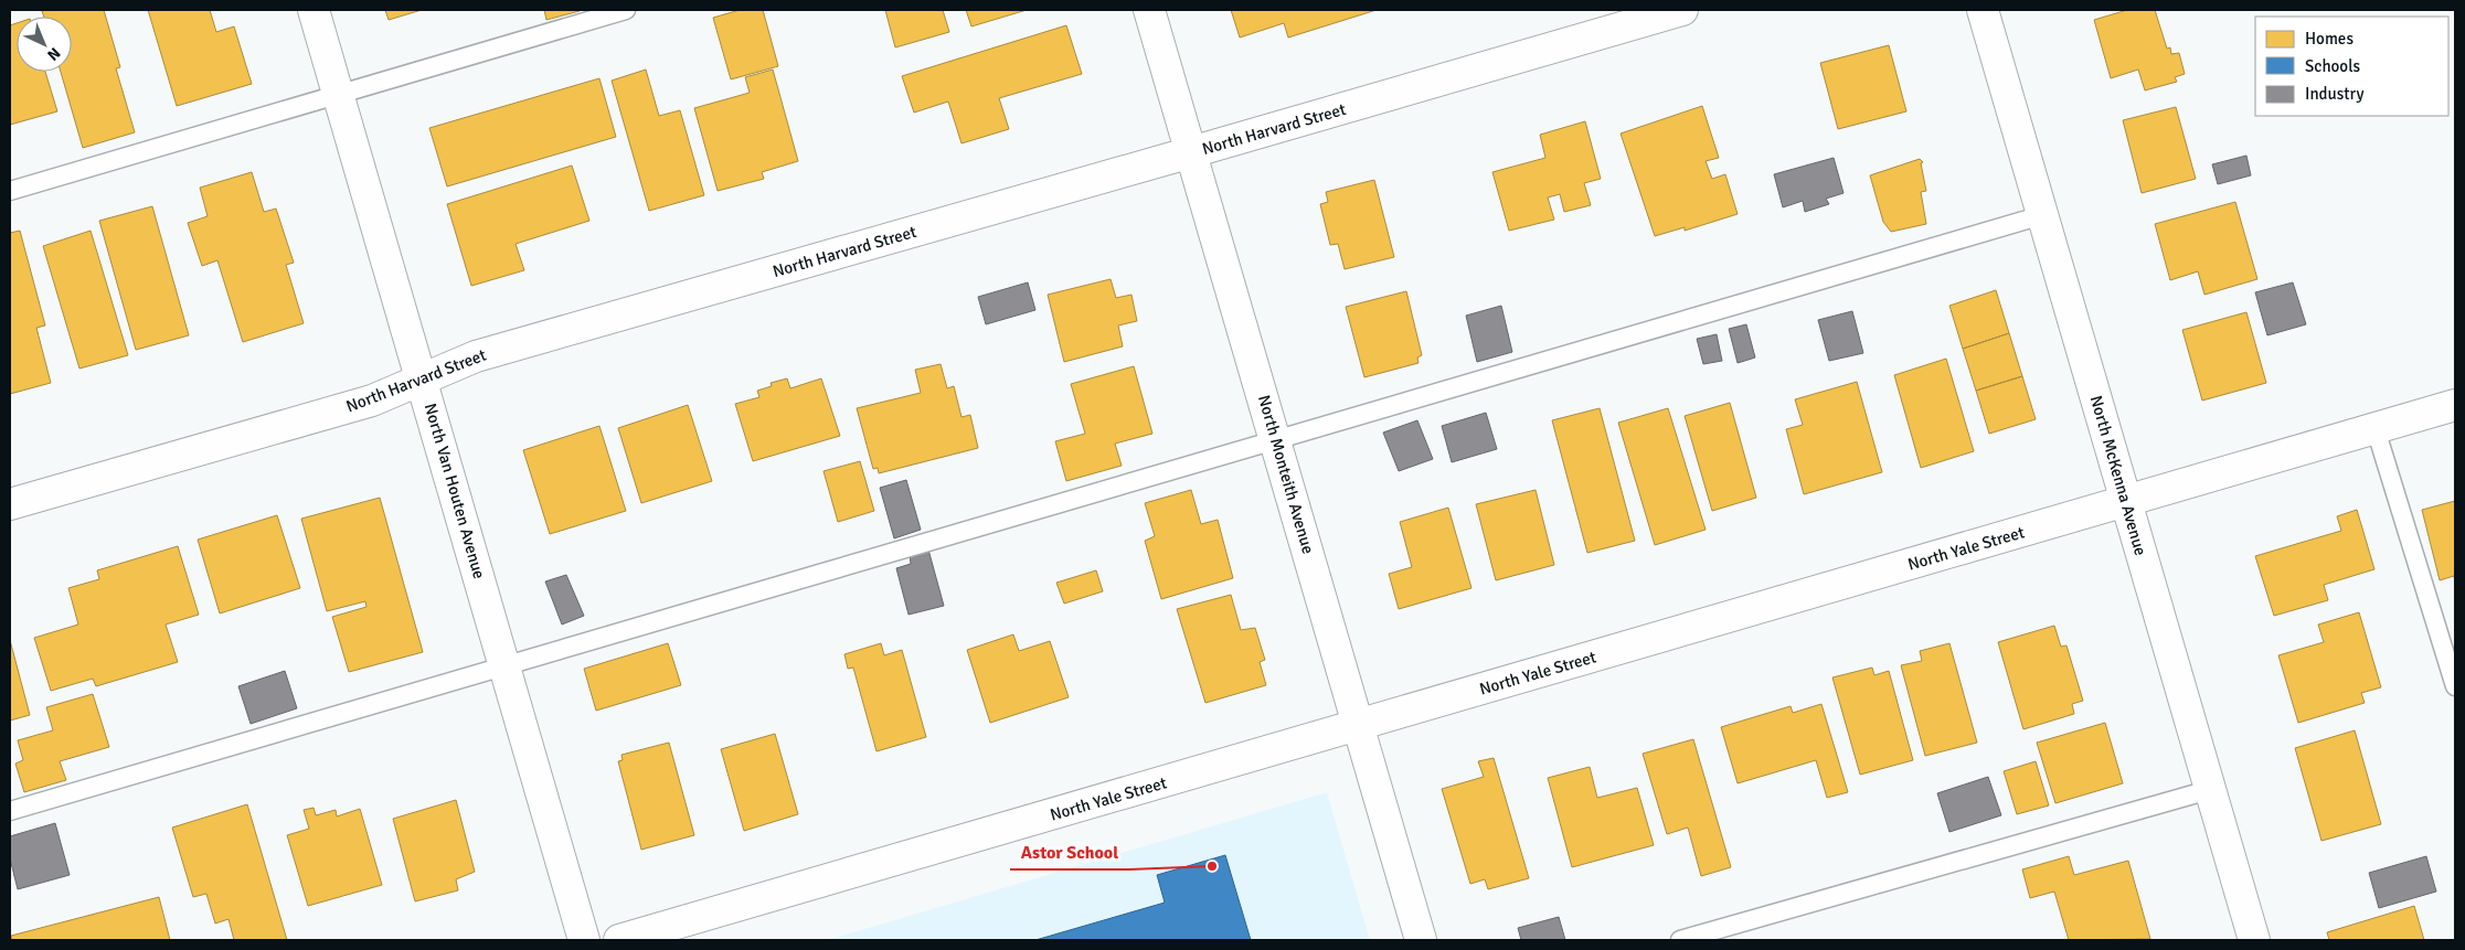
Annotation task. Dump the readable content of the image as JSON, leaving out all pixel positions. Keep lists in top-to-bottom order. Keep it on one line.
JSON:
{"streets":{"street":["North Harvard Street","North Monteith Avenue","North McKenna Avenue","North Van Houten Avenue","North Yale Street"]},"crossings":[["North Harvard Street","North Monteith Avenue"],["North Harvard Street","North Van Houten Avenue"],["North Monteith Avenue","North Yale Street"],["North McKenna Avenue","North Yale Street"]],"places":["Astor School"],"legend":["Homes","Schools","Industry"],"north":"bottom right"}
